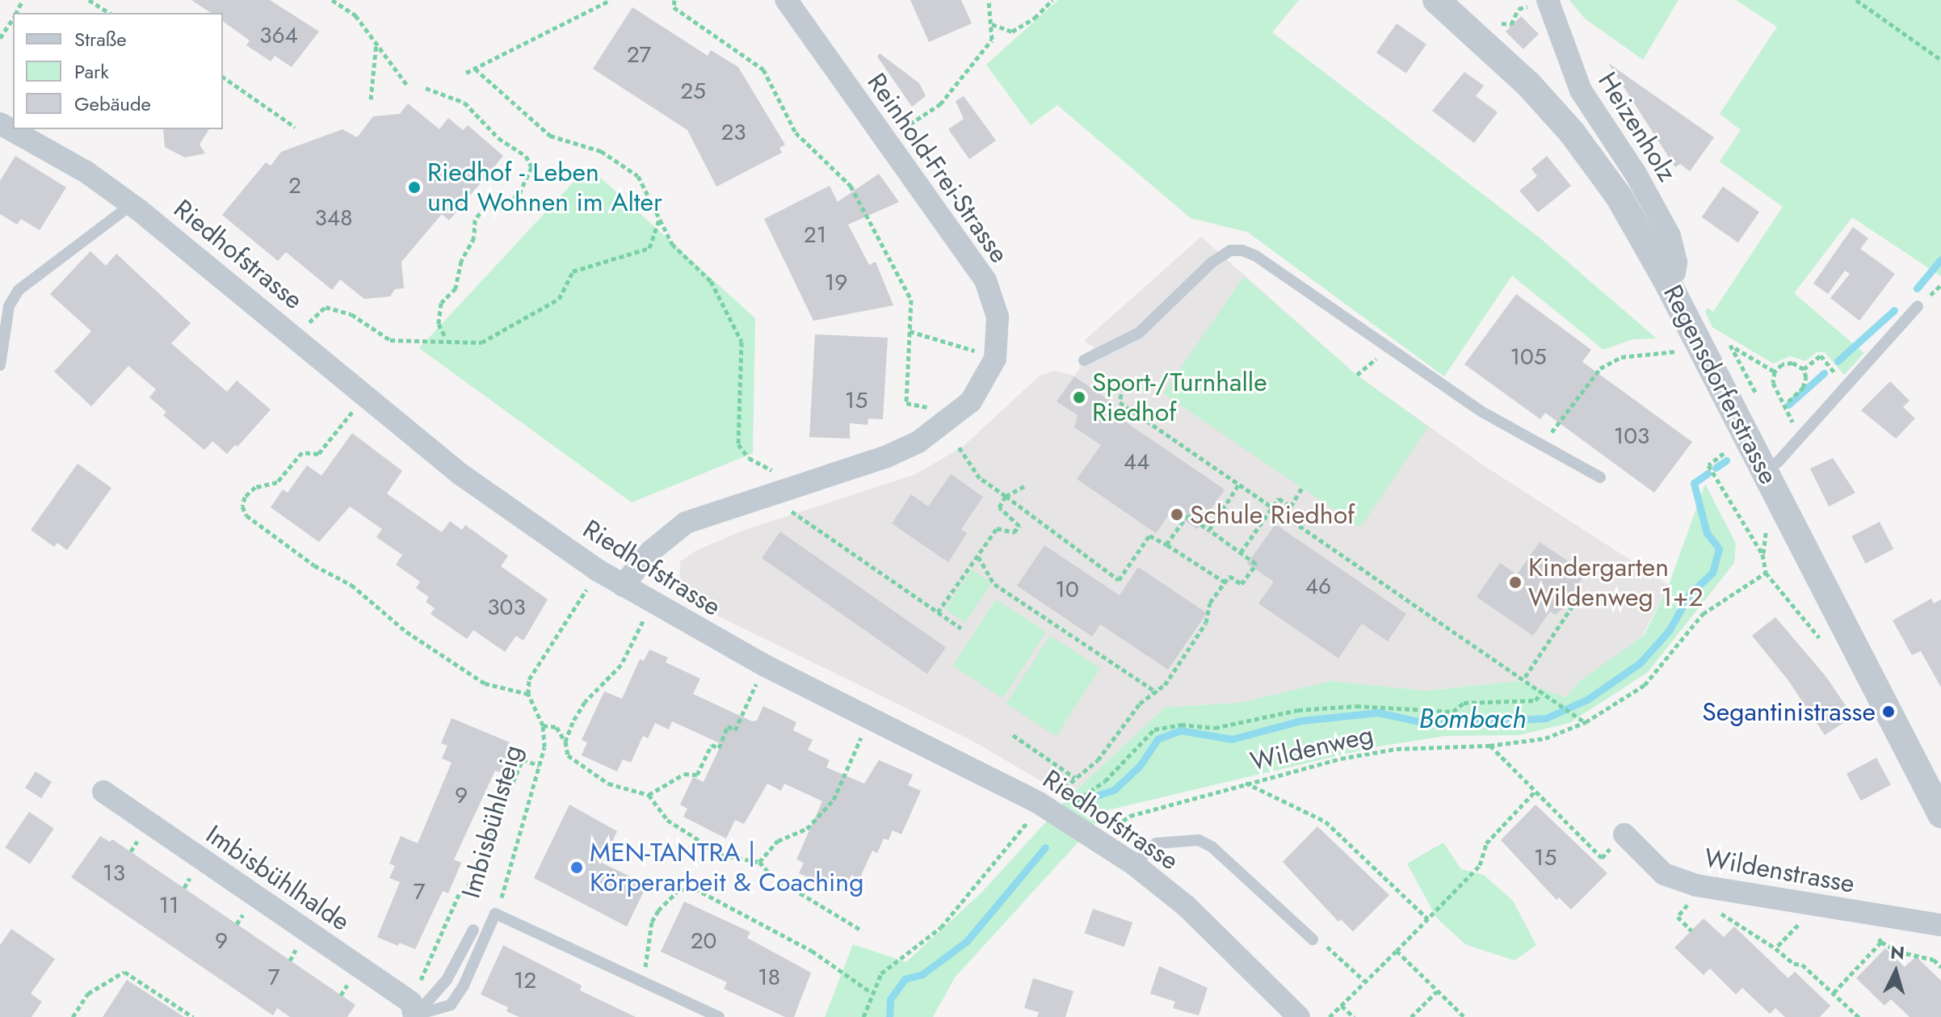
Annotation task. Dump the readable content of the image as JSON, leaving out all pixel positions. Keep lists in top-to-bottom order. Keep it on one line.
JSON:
{"streets":{"street":["Heizenholz","Reinhold-Frei-Strasse","Riedhofstrasse","Regensdorferstrasse","Wildenstrasse","Imbisbühlhalde"],"lane":["Imbisbühlsteig"],"path":["Wildenweg"]},"crossings":[["Heizenholz","Regensdorferstrasse"],["Reinhold-Frei-Strasse","Riedhofstrasse"],["Riedhofstrasse","Wildenweg"],["Imbisbühlsteig","Imbisbühlhalde"]],"water":["Bombach"],"places":["Riedhof - Leben und Wohnen im Alter","Sport-/Turnhalle Riedhof","Schule Riedhof","Kindergarten Wildenweg 1+2","Segantinistrasse","MEN-TANTRA | Körperarbeit & Coaching"],"house_numbers":["364","27","25","23","2","348","21","19","105","15","103","44","46","10","303","9","15","13","7","11","9","20","7","18","12"],"legend":["Straße","Park","Gebäude"],"north":"top"}
